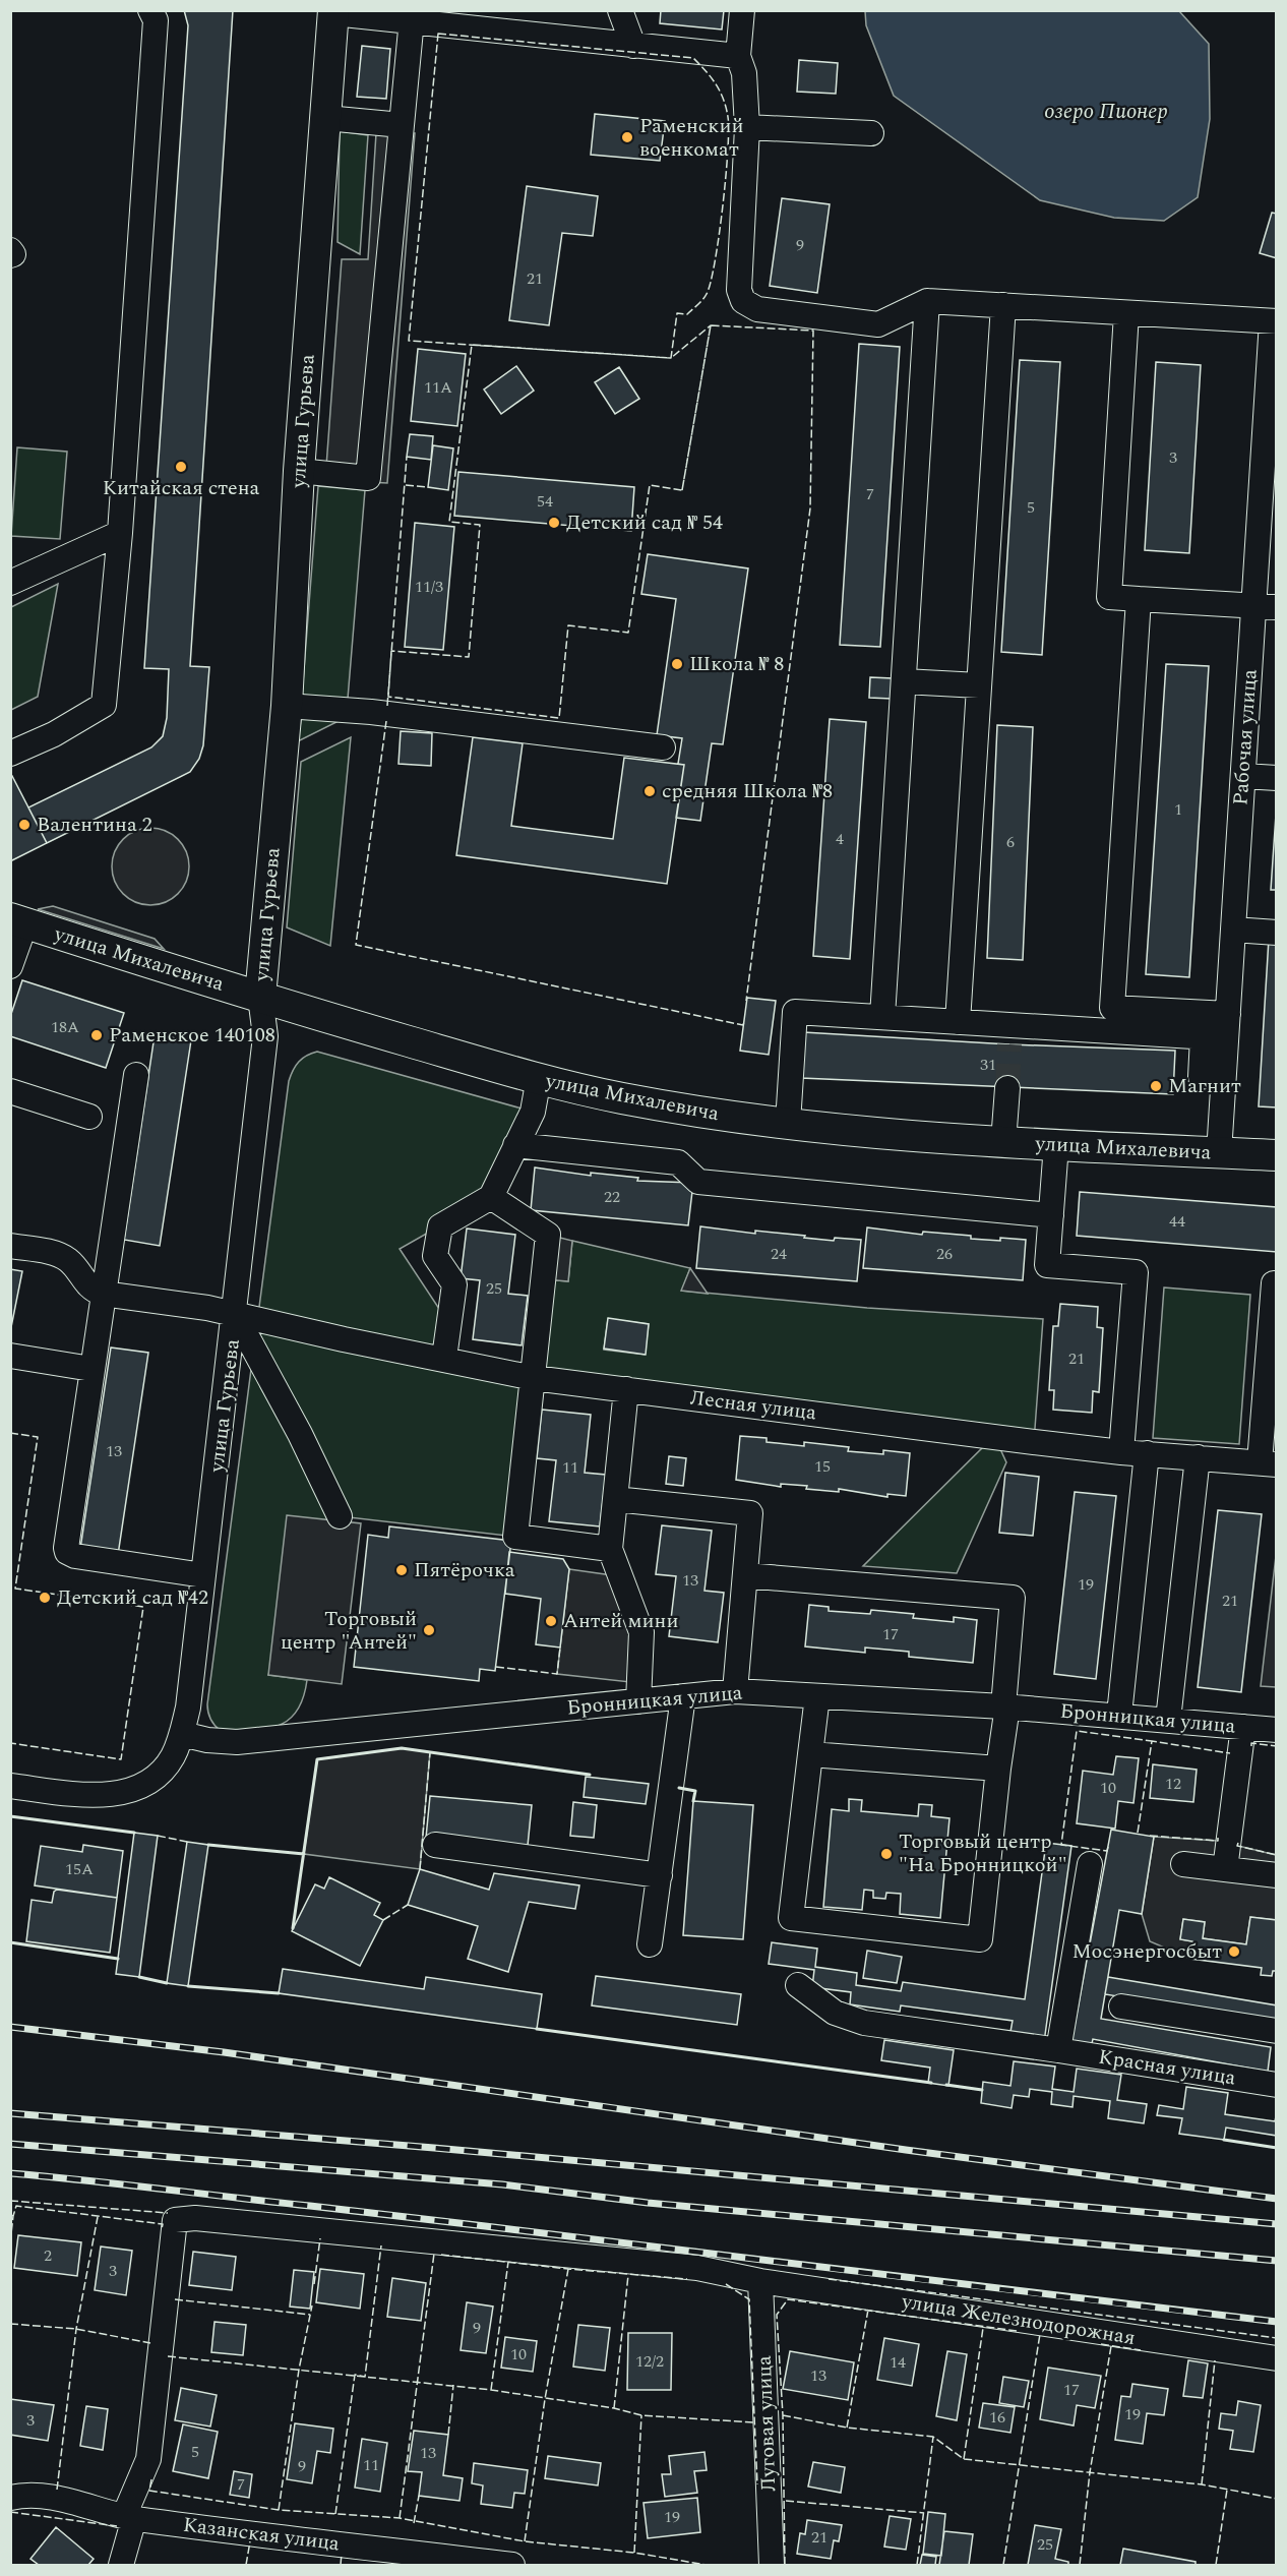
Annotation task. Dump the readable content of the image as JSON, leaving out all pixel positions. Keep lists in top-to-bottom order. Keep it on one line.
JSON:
{"streets":{"main road":["улица Гурьева","улица Михалевича"],"street":["Рабочая улица","Лесная улица","Бронницкая улица","Красная улица","улица Железнодорожная","Луговая улица","Казанская улица"]},"crossings":[["улица Гурьева","улица Михалевича"],["улица Гурьева","Лесная улица"],["улица Гурьева","Бронницкая улица"],["Рабочая улица","улица Михалевича"],["улица Железнодорожная","Луговая улица"],["улица Железнодорожная","Казанская улица"]],"water":["озеро Пионер"],"places":["Раменский военкомат","Китайская стена","Детский сад № 54","Школа № 8","средняя Школа №8","Валентина 2","Раменское 140108","Магнит","Пятёрочка","Детский сад №42","Антей мини","Торговый центр \"Антей\"","Торговый центр \"На Бронницкой\"","Мосэнергосбыт"],"house_numbers":["9","21","11А","3","7","54","5","11/3","1","4","6","18А","31","22","44","24","26","25","21","13","15","11","13","19","21","17","12","10","15А","2","3","9","10","12/2","14","13","17","19","16","3","5","13","11","9","7","19","21","25"]}
